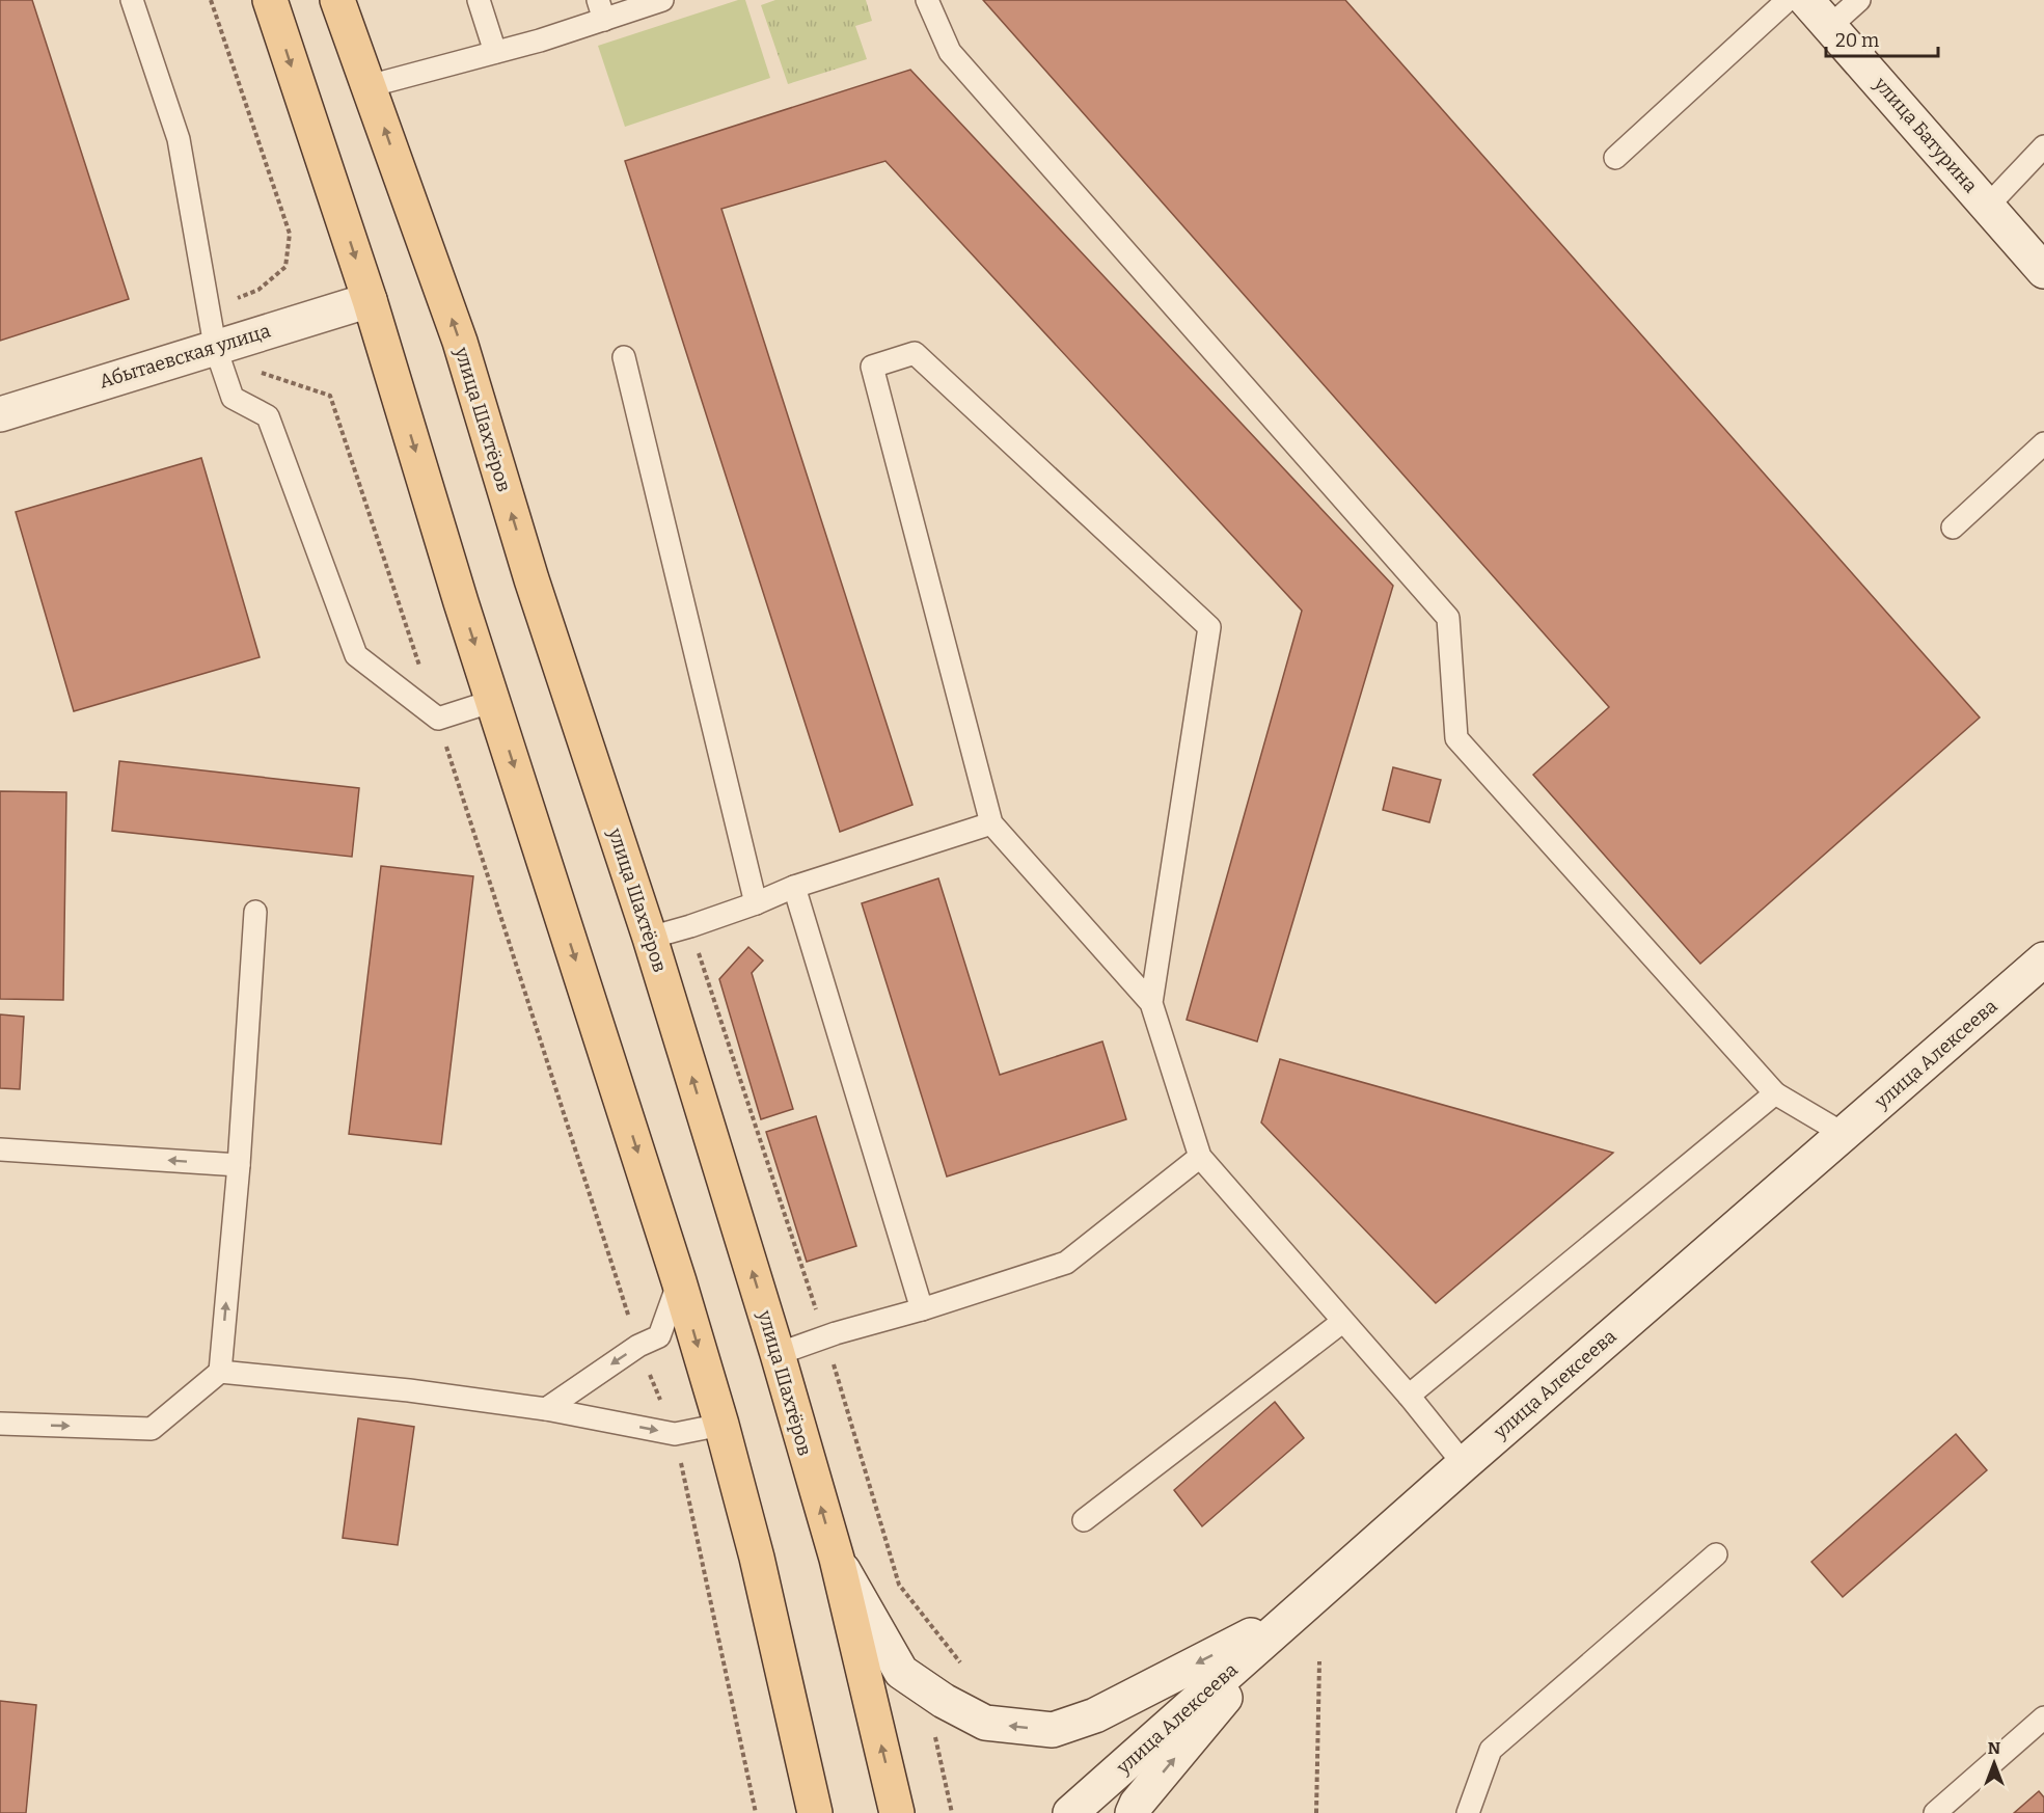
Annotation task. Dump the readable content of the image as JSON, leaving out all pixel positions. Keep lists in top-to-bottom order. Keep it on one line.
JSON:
{"streets":{"main road":["улица Шахтёров"],"street":["улица Батурина","Абытаевская улица","улица Алексеева"]},"scale_bar":"20 m","north":"top"}
